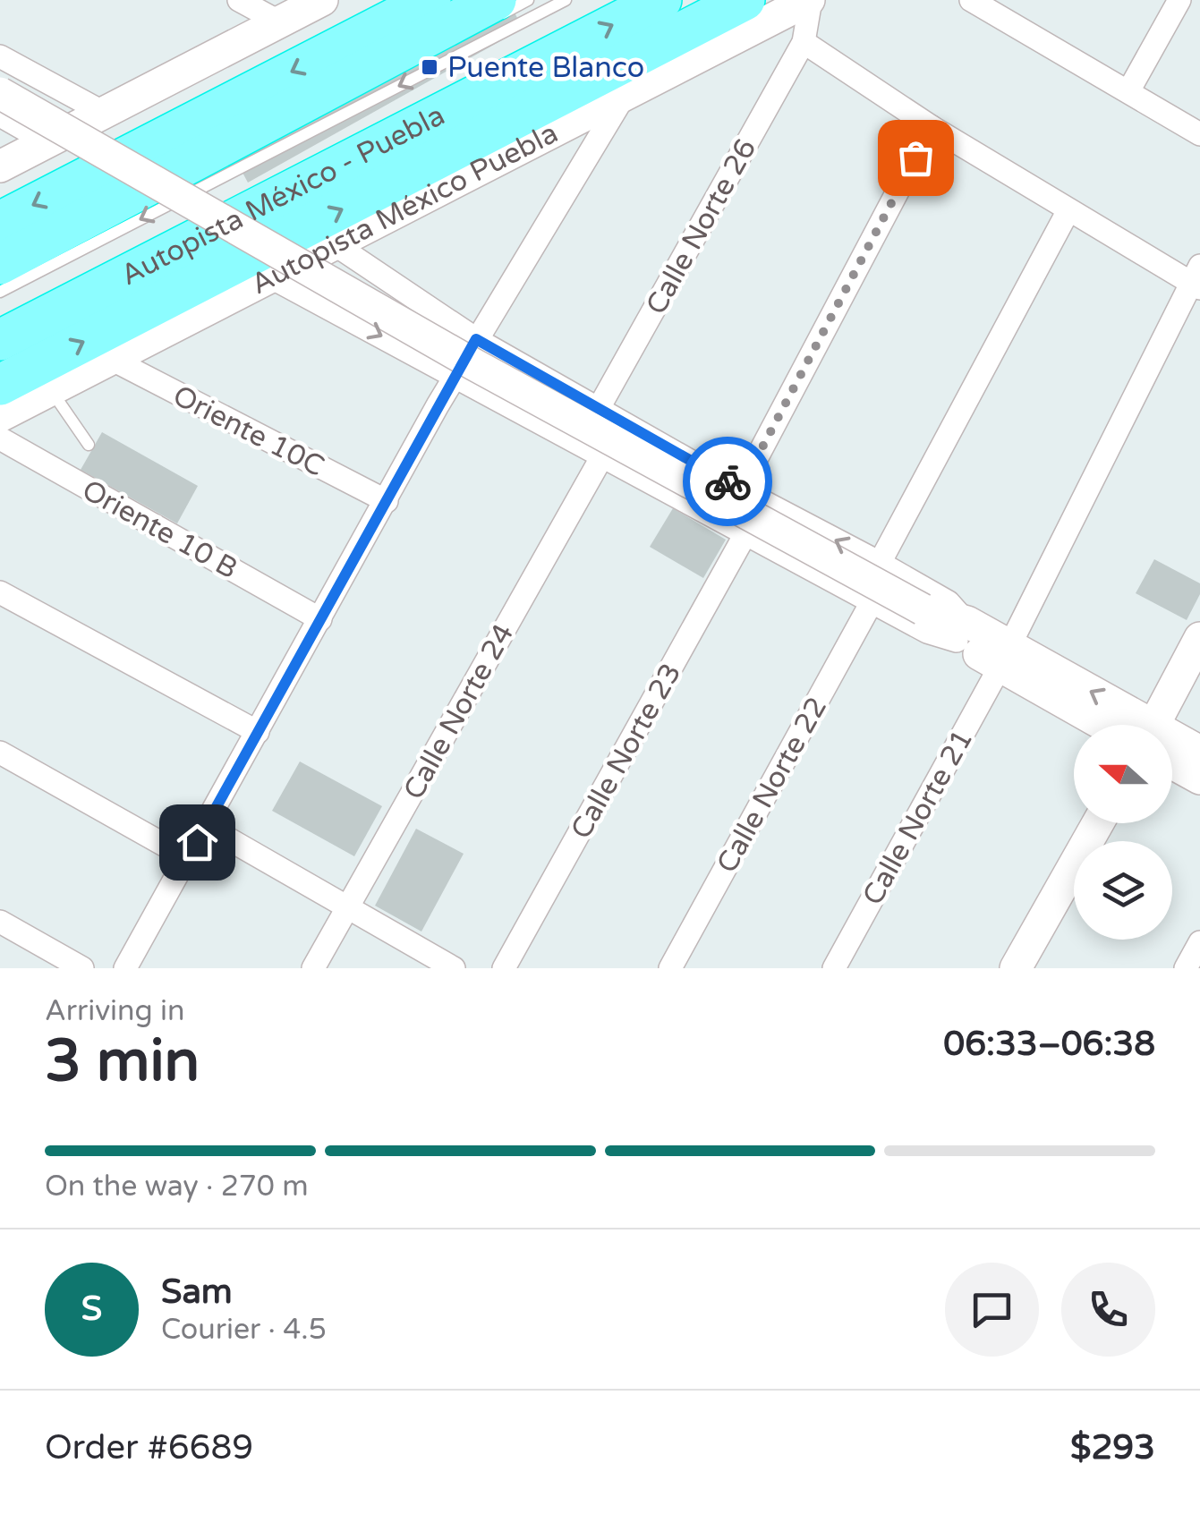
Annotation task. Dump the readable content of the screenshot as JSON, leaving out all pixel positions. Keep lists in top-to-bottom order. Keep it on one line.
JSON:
{"streets":{"highway":["Autopista México - Puebla","Autopista México Puebla"],"street":["Calle Norte 26","Oriente 10C","Oriente 10 B","Calle Norte 24","Calle Norte 23","Calle Norte 22","Calle Norte 21"]},"crossings":[["Autopista México Puebla","Calle Norte 26"],["Autopista México Puebla","Oriente 10C"]],"places":{"transit":["Puente Blanco"]},"north":"left","page":{"heading":["3 min","Arriving in","06:33–06:38"],"panel":["Sam","Courier · 4.5","Order #6689","$293"],"bar":"On the way · 270 m","round":"S"}}
